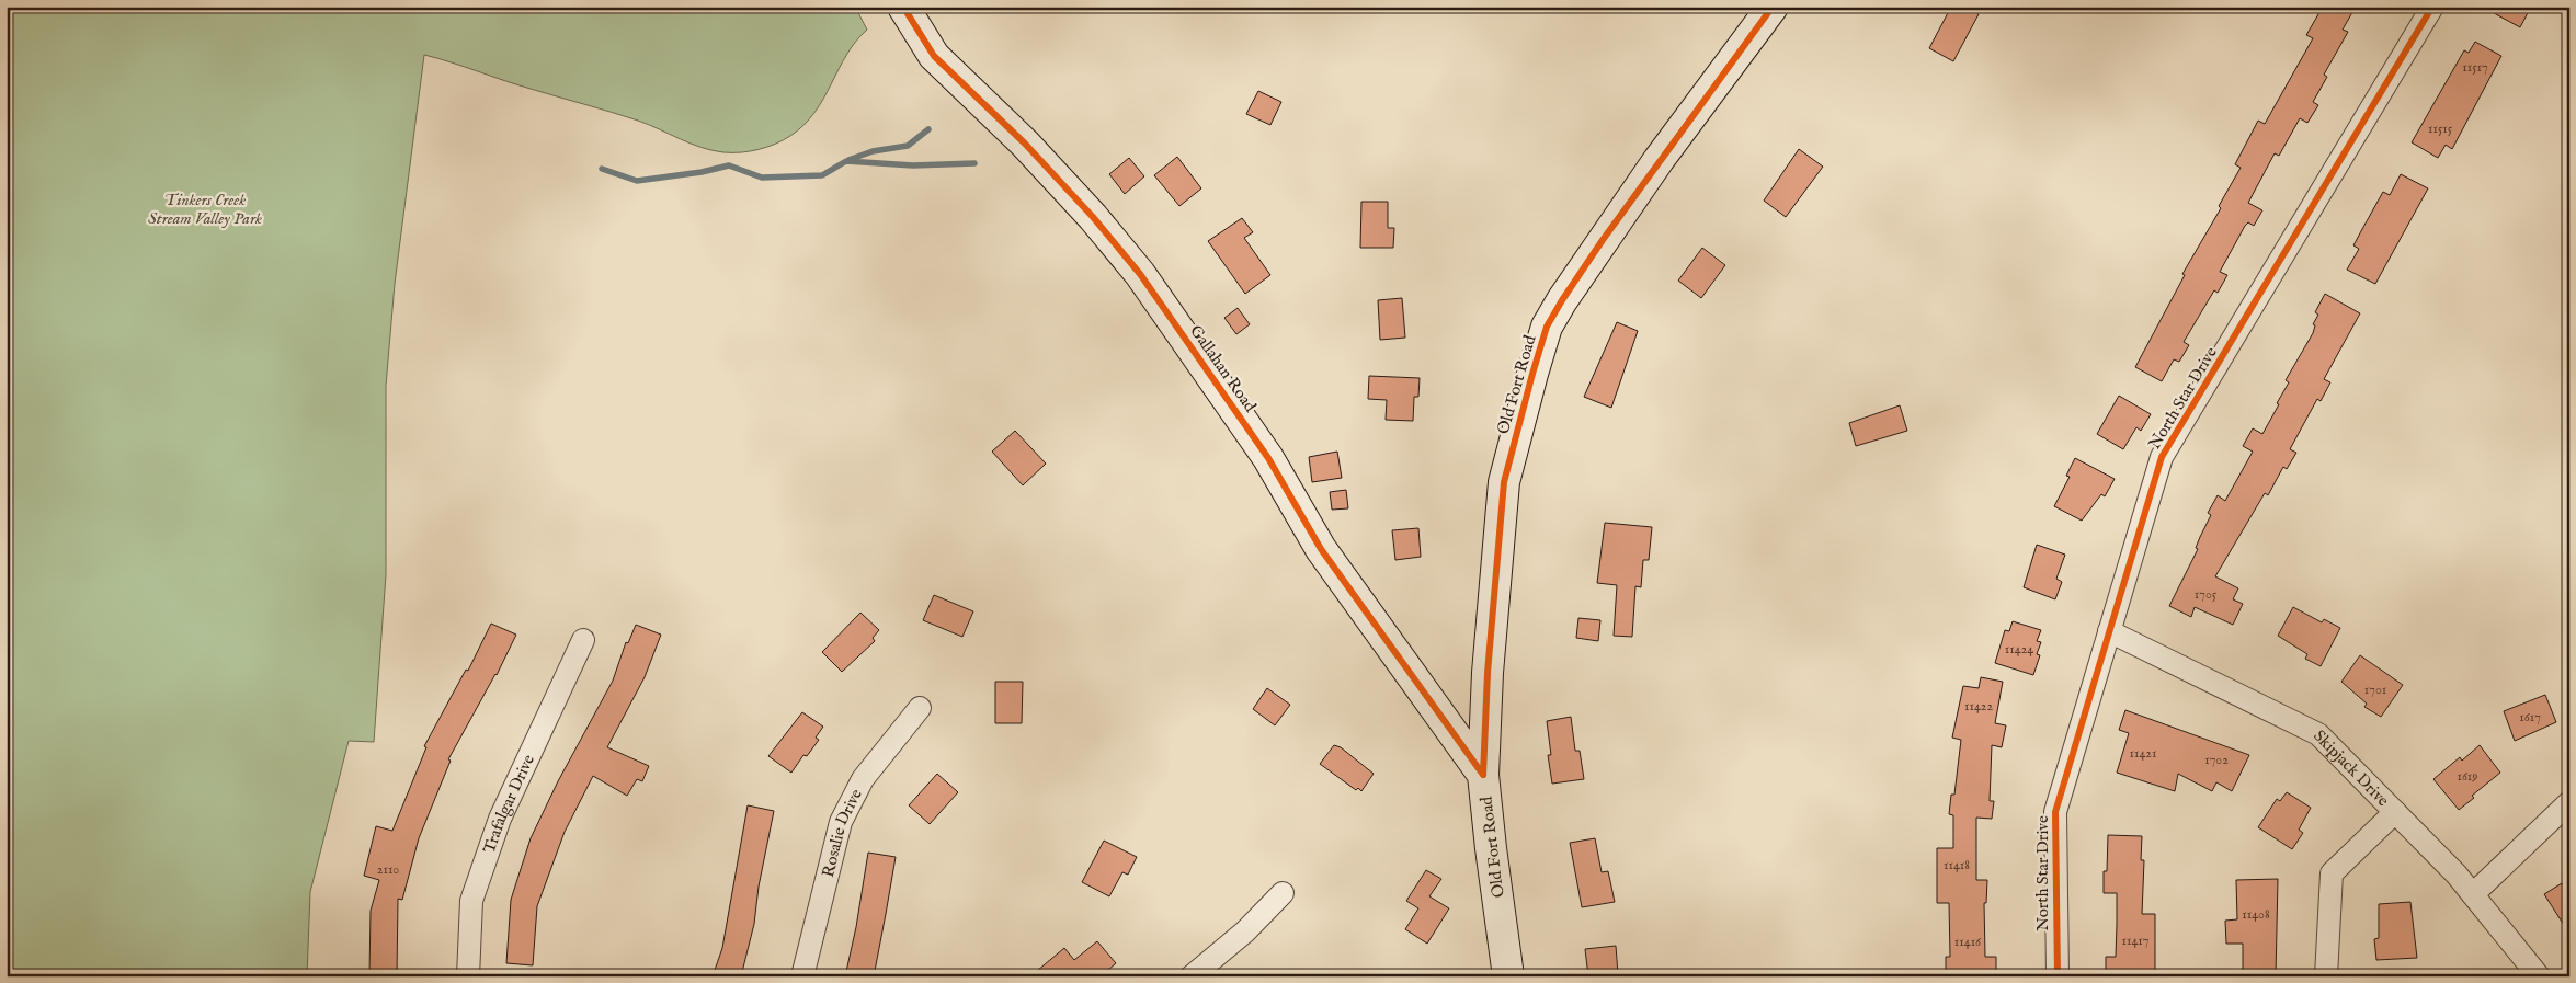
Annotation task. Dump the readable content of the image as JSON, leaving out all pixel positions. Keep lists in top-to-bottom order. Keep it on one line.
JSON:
{"streets":{"main road":["Gallahan Road","Old Fort Road"],"street":["North Star Drive","Skipjack Drive","Trafalgar Drive","Rosalie Drive"]},"crossings":[["Gallahan Road","Old Fort Road"],["North Star Drive","Skipjack Drive"]],"parks":["Tinkers Creek Stream Valley Park"],"house_numbers":["11517","11515","1705","11424","1701","11422","1617","11421","1702","1619","11418","2110","11408","11417","11416"]}
